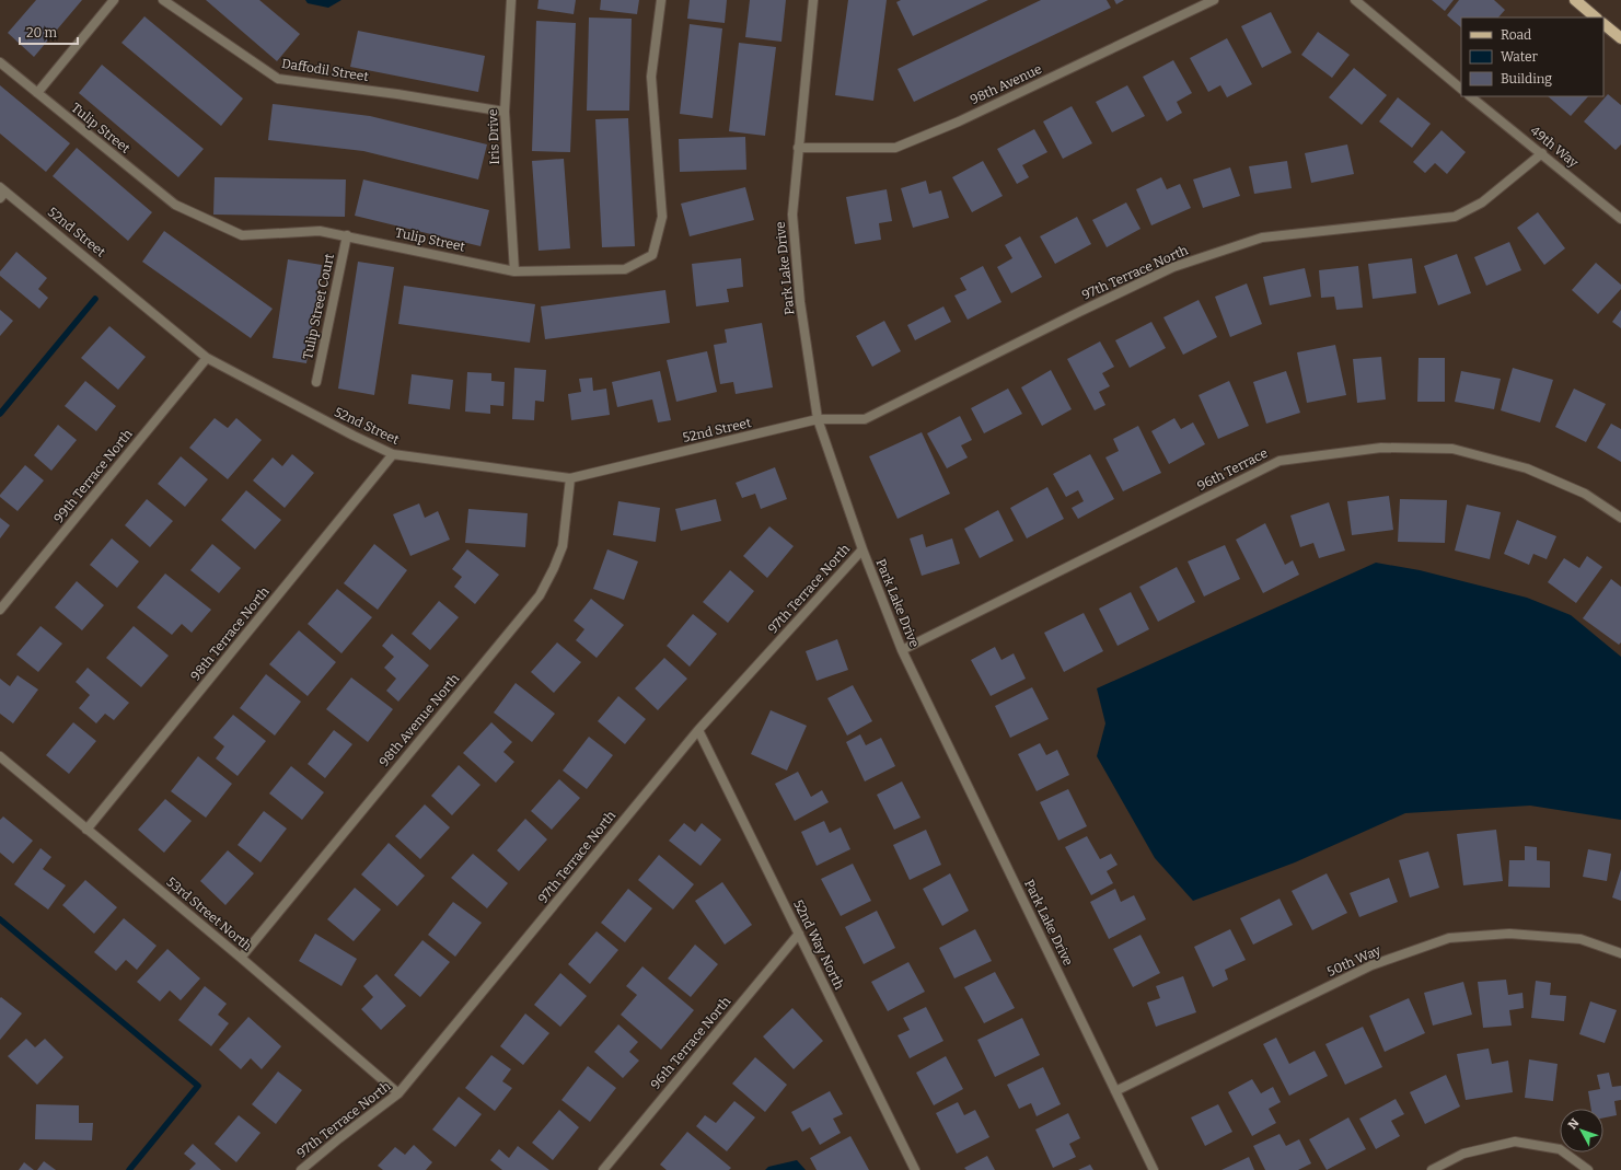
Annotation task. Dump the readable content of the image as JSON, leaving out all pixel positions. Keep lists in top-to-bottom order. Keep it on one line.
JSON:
{"streets":{"street":["Daffodil Street","98th Avenue","Tulip Street","Iris Drive","49th Way","52nd Street","Park Lake Drive","97th Terrace North","Tulip Street Court","96th Terrace","99th Terrace North","98th Terrace North","98th Avenue North","53rd Street North","52nd Way North","50th Way","96th Terrace North"]},"crossings":[["Daffodil Street","Iris Drive"],["98th Avenue","Park Lake Drive"],["Tulip Street","Iris Drive"],["Tulip Street","Tulip Street Court"],["49th Way","97th Terrace North"],["52nd Street","Park Lake Drive"],["52nd Street","97th Terrace North"],["52nd Street","99th Terrace North"],["52nd Street","98th Terrace North"],["52nd Street","98th Avenue North"],["Park Lake Drive","97th Terrace North"],["Park Lake Drive","96th Terrace"],["Park Lake Drive","50th Way"],["97th Terrace North","53rd Street North"],["97th Terrace North","52nd Way North"],["98th Terrace North","53rd Street North"],["98th Avenue North","53rd Street North"],["52nd Way North","96th Terrace North"]],"legend":["Road","Water","Building"],"scale_bar":"20 m","north":"top left"}
